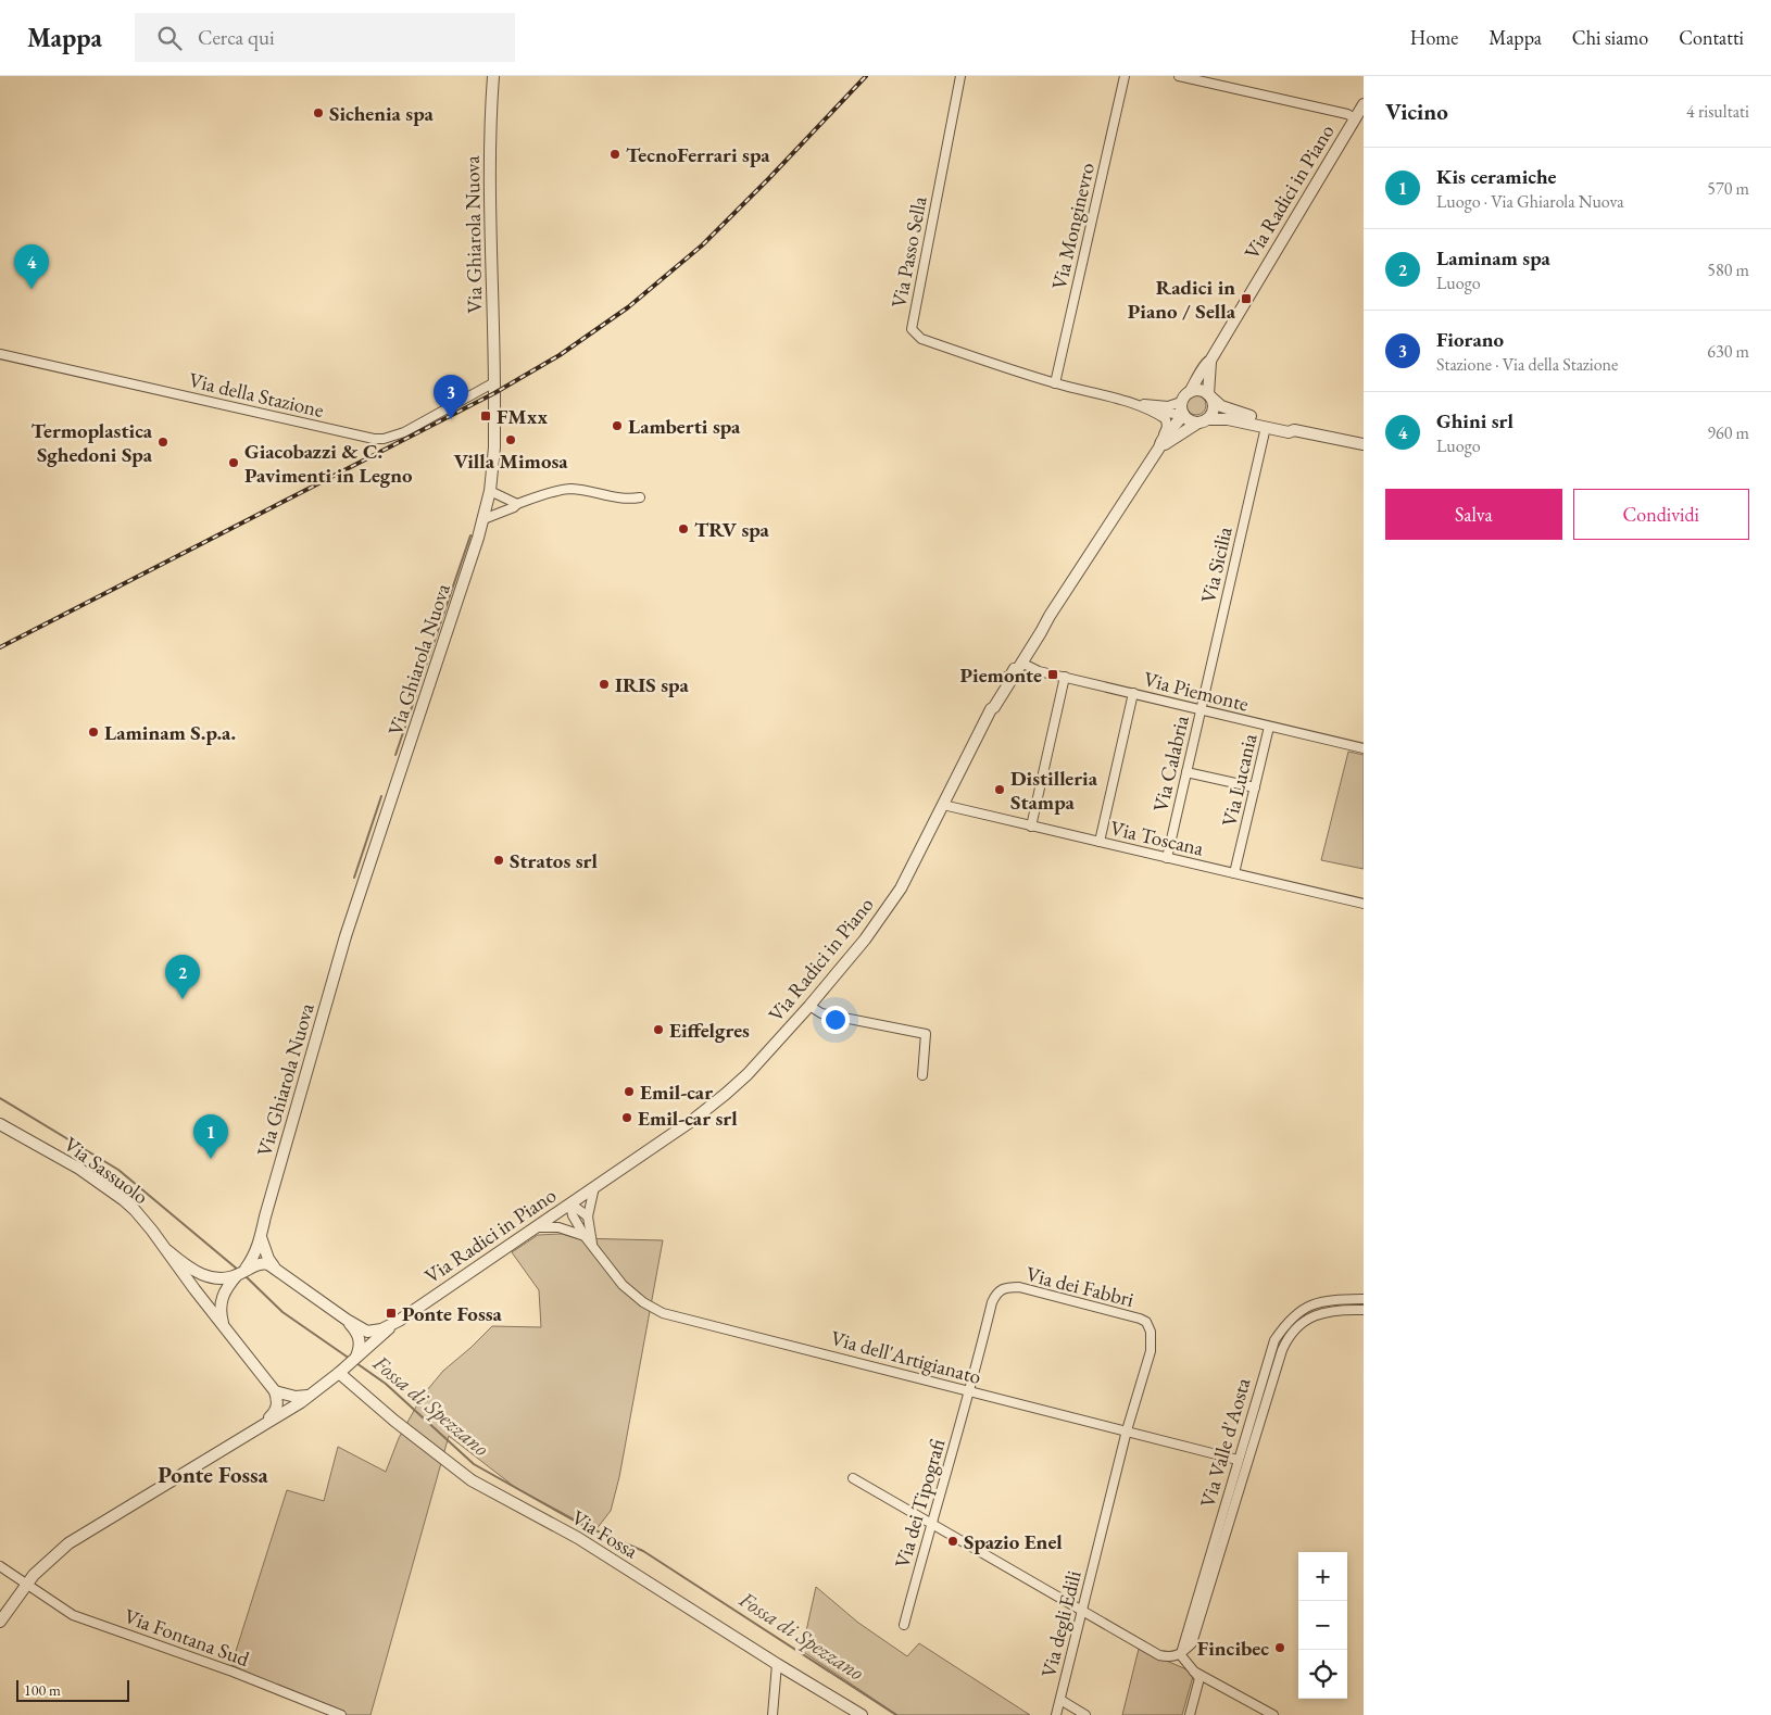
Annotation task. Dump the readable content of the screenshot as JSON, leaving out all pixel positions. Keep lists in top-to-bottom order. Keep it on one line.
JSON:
{"streets":{"street":["Via Radici in Piano","Via Monginevro","Via Ghiarola Nuova","Via Passo Sella","Via della Stazione","Via Sicilia","Via Piemonte","Via Calabria","Via Lucania","Via Toscana","Via Sassuolo","Via dei Fabbri","Via dell'Artigianato","Via Valle d'Aosta","Via dei Tipografi","Via Fossa","Via degli Edili","Via Fontana Sud"]},"crossings":[["Via Radici in Piano","Via Passo Sella"],["Via Radici in Piano","Via Toscana"],["Via Radici in Piano","Via dell'Artigianato"],["Via Monginevro","Via Passo Sella"],["Via Ghiarola Nuova","Via della Stazione"],["Via Ghiarola Nuova","Via Sassuolo"],["Via Ghiarola Nuova","Via Fossa"],["Via Sicilia","Via Piemonte"],["Via Sicilia","Via Calabria"],["Via Piemonte","Via Calabria"],["Via Piemonte","Via Lucania"],["Via Calabria","Via Toscana"],["Via Lucania","Via Toscana"],["Via Sassuolo","Via Fossa"],["Via dei Fabbri","Via dell'Artigianato"],["Via dei Fabbri","Via dei Tipografi"],["Via dei Fabbri","Via degli Edili"],["Via dell'Artigianato","Via Valle d'Aosta"],["Via dell'Artigianato","Via dei Tipografi"],["Via dell'Artigianato","Via degli Edili"]],"districts":["Ponte Fossa"],"water":["Fossa di Spezzano"],"places":{"other":["Sichenia spa","TecnoFerrari spa","Lamberti spa","Villa Mimosa","Termoplastica Sghedoni Spa","Giacobazzi & C. Pavimenti in Legno","TRV spa","IRIS spa","Laminam S.p.a.","Distilleria Stampa","Stratos srl","Eiffelgres","Emil-car","Emil-car srl","Spazio Enel","Fincibec"],"transit":["Radici in Piano / Sella","FMxx","Piemonte","Ponte Fossa"]},"scale_bar":"100 m","page":{"header":"Mappa","search":"Cerca qui","nav":["Home","Mappa","Chi siamo","Contatti"],"heading":["Vicino","4 risultati"],"list":[{"mark":"1","name":"Kis ceramiche","note":"Luogo · Via Ghiarola Nuova","value":"570 m"},{"mark":"2","name":"Laminam spa","note":"Luogo","value":"580 m"},{"mark":"3","name":"Fiorano","note":"Stazione · Via della Stazione","value":"630 m"},{"mark":"4","name":"Ghini srl","note":"Luogo","value":"960 m"}],"pins":["4","3","2","1"],"buttons":["Salva","Condividi"],"map_buttons":["+","−"],"scale":"100 m"}}
